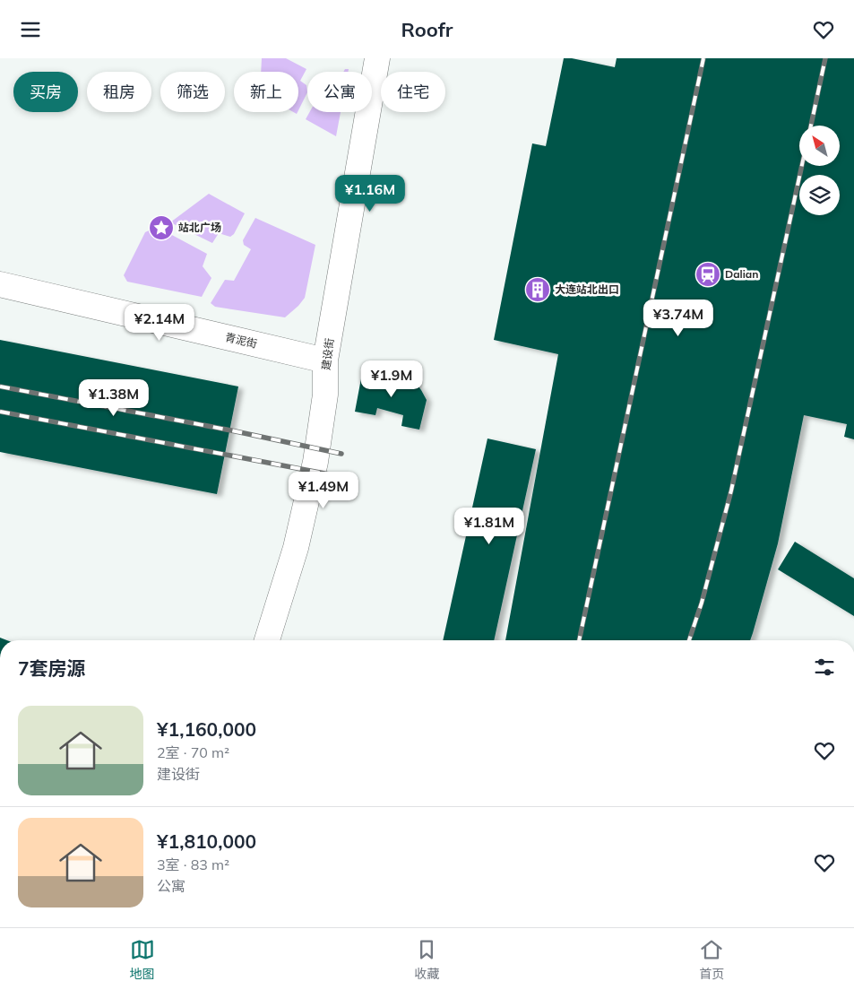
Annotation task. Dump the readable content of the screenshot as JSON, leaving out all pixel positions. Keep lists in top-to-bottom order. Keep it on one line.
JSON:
{"streets":{"main road":["青泥街","建设街"]},"crossings":[["青泥街","建设街"]],"places":{"place":["站北广场"],"station":["Dalian"],"building":["大连站北出口"]},"north":"top left","page":{"header":"Roofr","chip":["买房","租房","筛选","新上","公寓","住宅"],"price":["¥1.16M","¥3.74M","¥2.14M","¥1.9M","¥1.38M","¥1.49M","¥1.81M"],"heading":"7套房源","list":[{"name":"¥1,160,000","note":"2室 · 70 m² · 建设街"},{"name":"¥1,810,000","note":"3室 · 83 m² · 公寓"}],"tabs":["地图","收藏","首页"]}}
